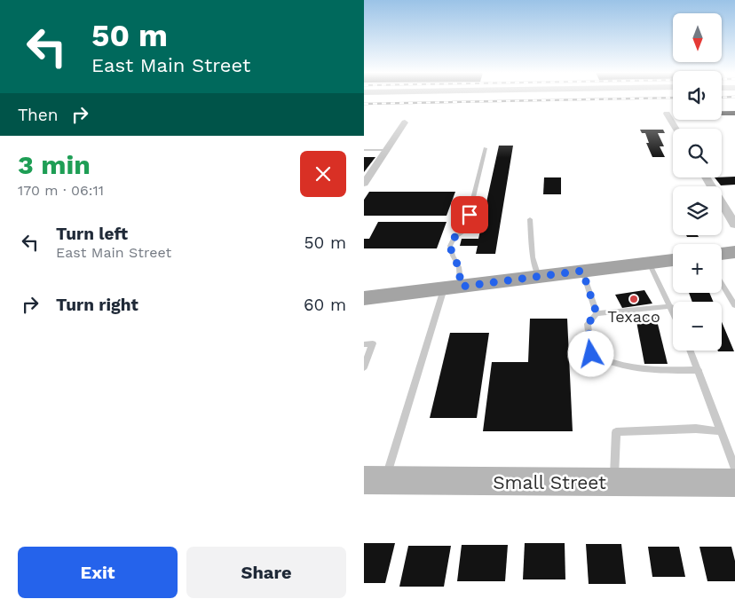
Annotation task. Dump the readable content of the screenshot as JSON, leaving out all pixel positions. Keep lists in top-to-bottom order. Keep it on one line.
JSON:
{"streets":{"main road":["Small Street"]},"places":["Texaco"],"north":"bottom","page":{"turn":["50 m","East Main Street"],"map_buttons":["+","−"],"then":"Then","heading":["3 min","170 m · 06:11"],"list":[{"name":"Turn left","note":"East Main Street","value":"50 m"},{"name":"Turn right","value":"60 m"}],"buttons":["Exit","Share"]}}
